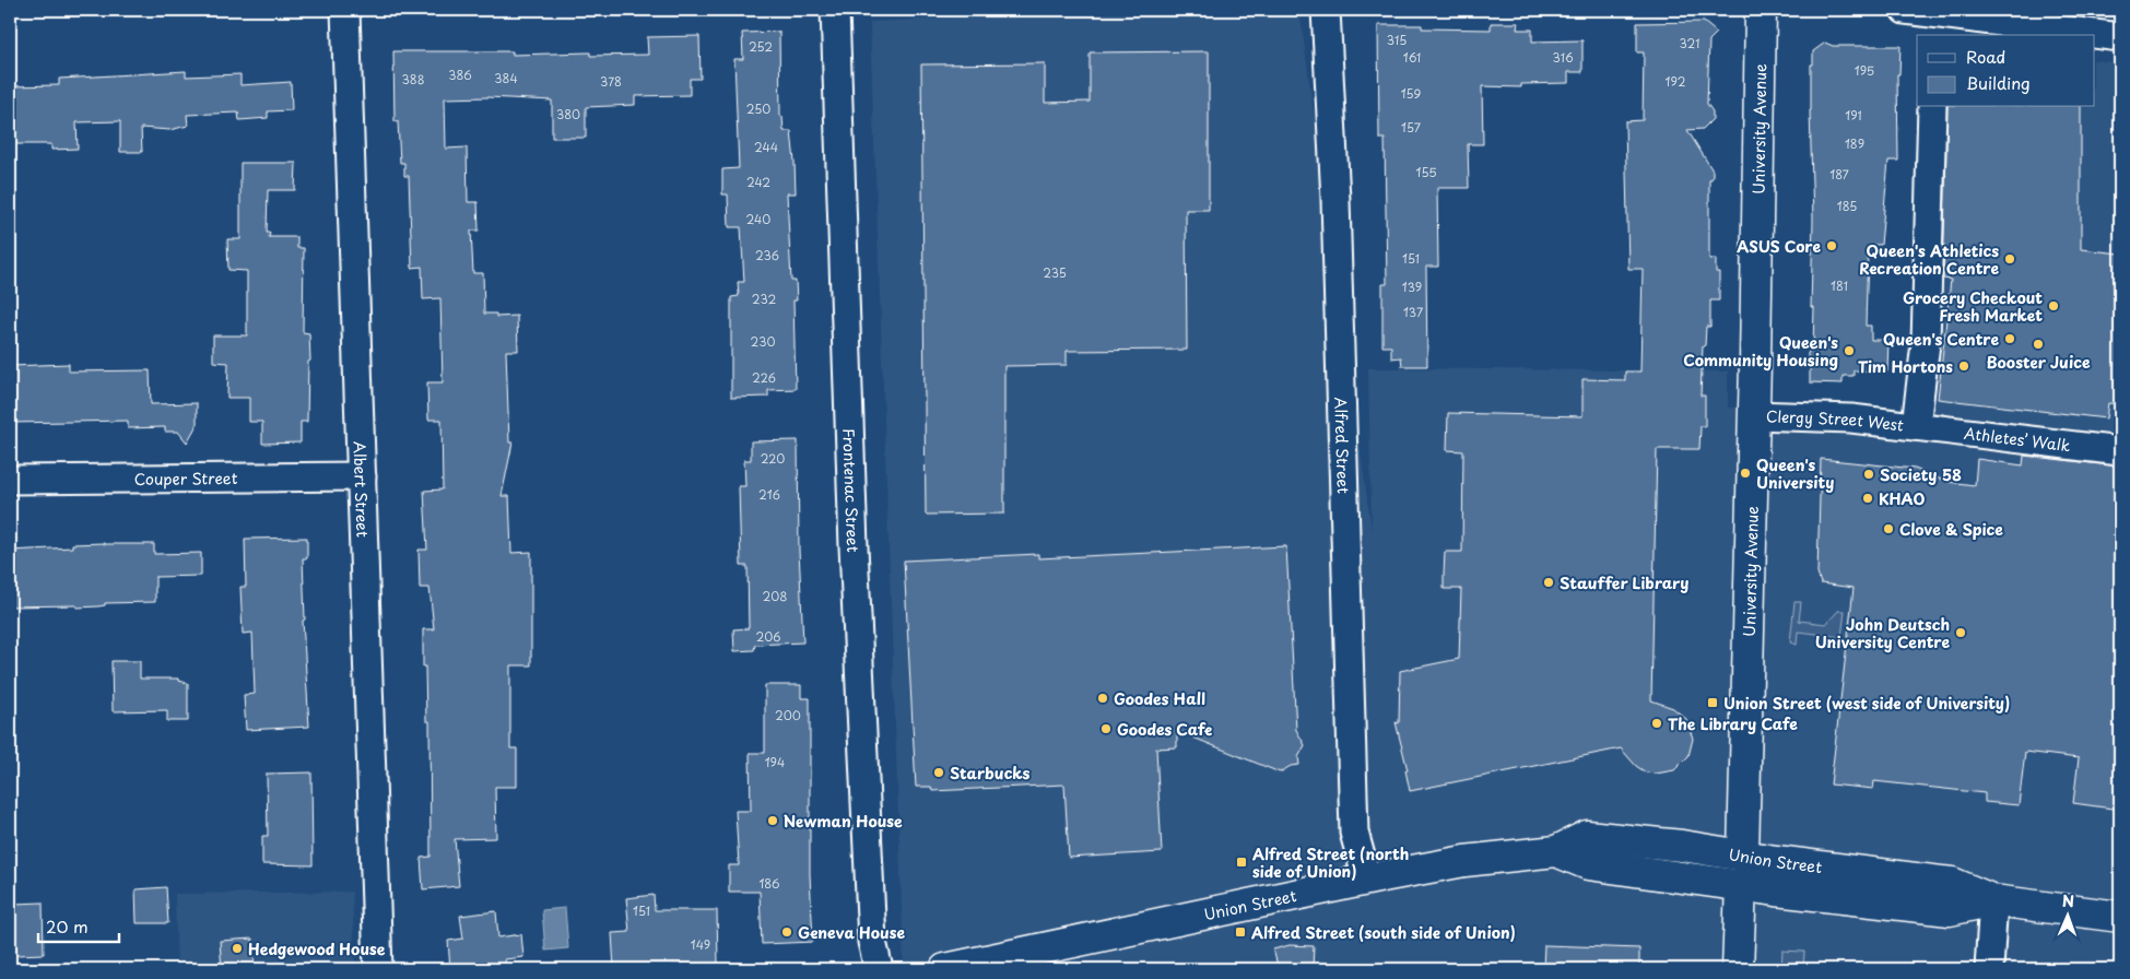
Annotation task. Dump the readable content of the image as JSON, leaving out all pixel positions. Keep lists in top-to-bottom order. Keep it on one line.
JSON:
{"streets":{"main road":["University Avenue","Union Street"],"street":["Clergy Street West","Athletes’ Walk","Alfred Street","Couper Street","Albert Street","Frontenac Street"]},"crossings":[["University Avenue","Clergy Street West"],["University Avenue","Union Street"],["Clergy Street West","Athletes’ Walk"],["Alfred Street","Union Street"],["Couper Street","Albert Street"]],"places":{"other":["ASUS Core","Queen's Athletics Recreation Centre","Grocery Checkout Fresh Market","Queen's Centre","Booster Juice","Queen's Community Housing","Tim Hortons","Queen's University","Society 58","KHAO","Clove & Spice","Stauffer Library","John Deutsch University Centre","Goodes Hall","The Library Cafe","Goodes Cafe","Starbucks","Newman House","Geneva House","Hedgewood House"],"transit":["Union Street (west side of University)","Alfred Street (north side of Union)","Alfred Street (south side of Union)"]},"house_numbers":["315","321","252","161","316","195","386","384","388","378","192","159","250","380","191","157","189","244","155","187","242","185","240","236","151","235","181","139","232","137","230","226","220","216","208","206","200","194","186","151","149"],"legend":["Road","Building"],"scale_bar":"20 m","north":"top"}
